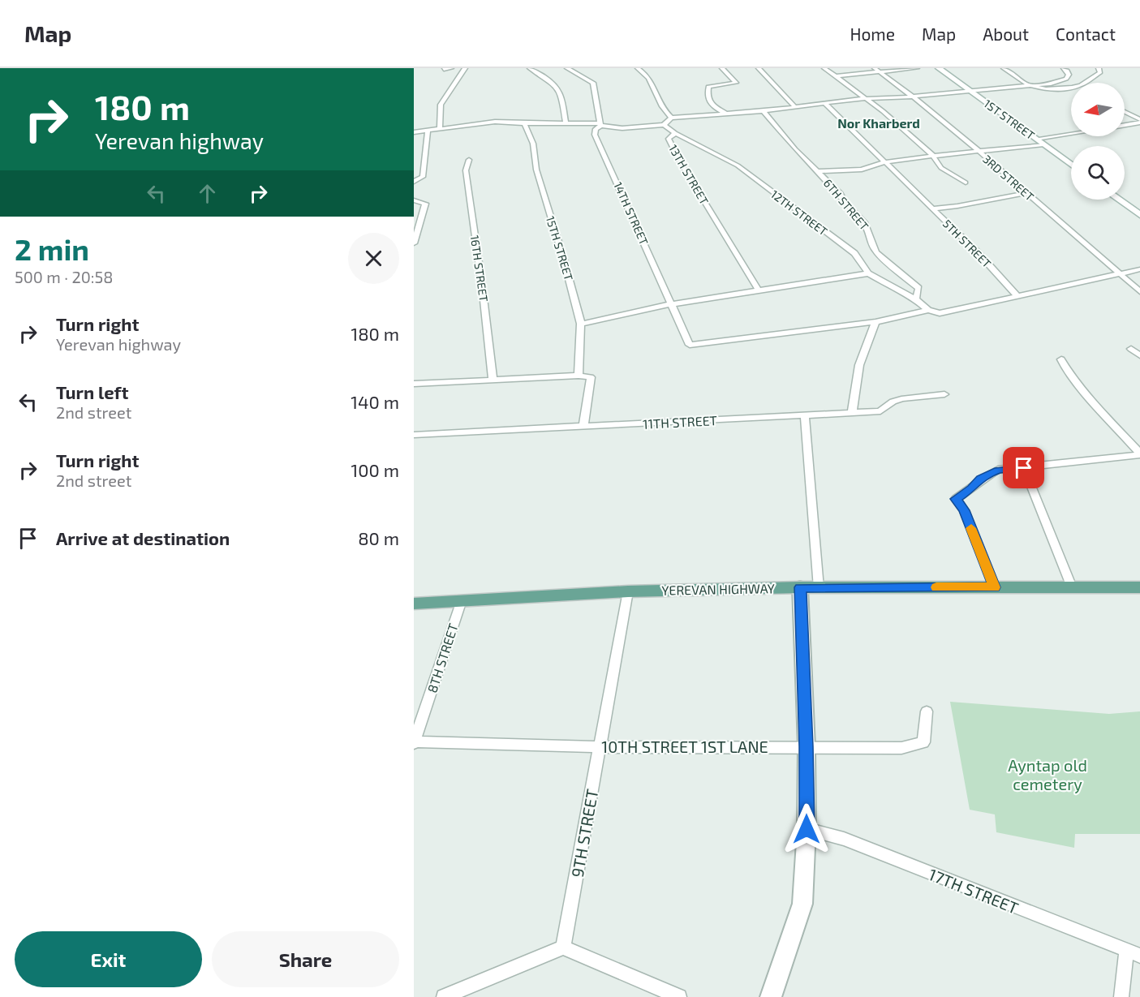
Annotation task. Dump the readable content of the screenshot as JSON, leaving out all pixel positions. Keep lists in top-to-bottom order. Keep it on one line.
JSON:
{"streets":{"main road":["1ST STREET","YEREVAN HIGHWAY"],"street":["13TH STREET","3RD STREET","6TH STREET","12TH STREET","14TH STREET","5TH STREET","15TH STREET","16TH STREET","11TH STREET","8TH STREET","10TH STREET 1ST LANE","9TH STREET","17TH STREET"]},"crossings":[["13TH STREET","12TH STREET"],["6TH STREET","12TH STREET"],["YEREVAN HIGHWAY","8TH STREET"],["YEREVAN HIGHWAY","9TH STREET"],["8TH STREET","10TH STREET 1ST LANE"],["10TH STREET 1ST LANE","9TH STREET"]],"districts":["Nor Kharberd"],"parks":["Ayntap old cemetery"],"north":"left","page":{"header":"Map","nav":["Home","Map","About","Contact"],"turn":["180 m","Yerevan highway"],"heading":["2 min","500 m · 20:58"],"list":[{"name":"Turn right","note":"Yerevan highway","value":"180 m"},{"name":"Turn left","note":"2nd street","value":"140 m"},{"name":"Turn right","note":"2nd street","value":"100 m"},{"name":"Arrive at destination","value":"80 m"}],"buttons":["Exit","Share"]}}
